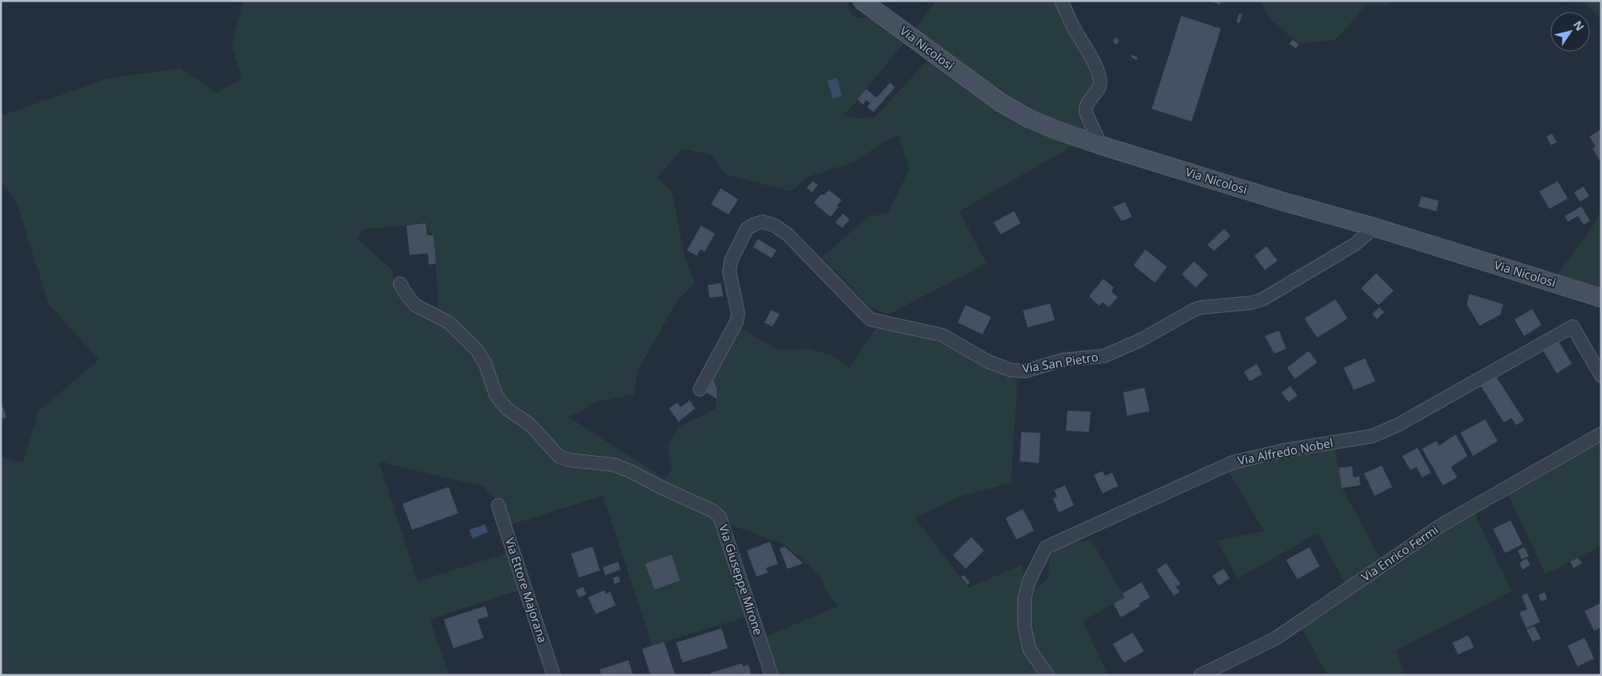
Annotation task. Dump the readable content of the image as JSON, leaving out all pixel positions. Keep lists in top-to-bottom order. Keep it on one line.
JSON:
{"streets":{"main road":["Via Nicolosi"],"street":["Via San Pietro","Via Alfredo Nobel","Via Enrico Fermi","Via Giuseppe Mirone","Via Ettore Majorana"]},"crossings":[["Via Nicolosi","Via San Pietro"]],"north":"top right"}
